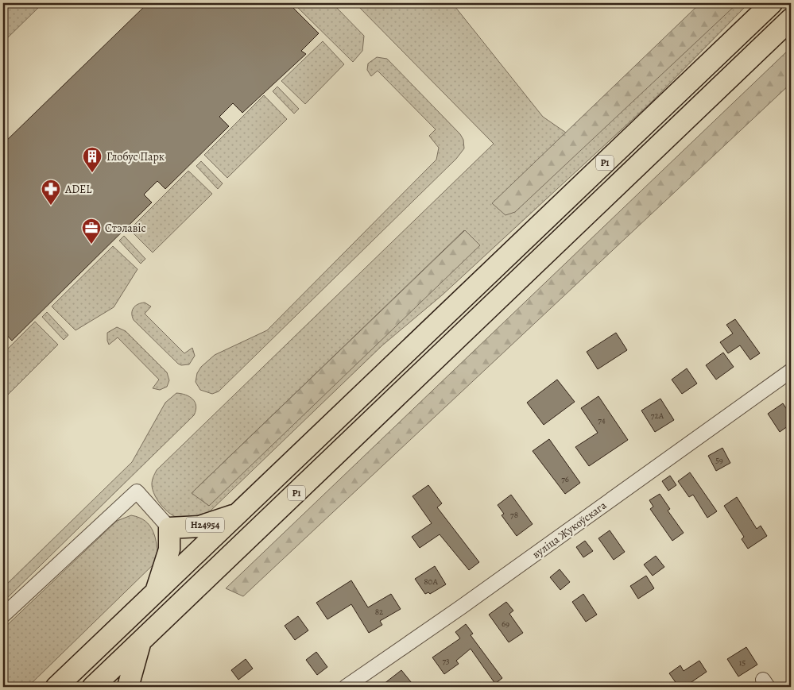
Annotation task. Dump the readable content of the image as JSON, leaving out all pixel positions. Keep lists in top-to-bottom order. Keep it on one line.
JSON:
{"streets":{"highway":["Р1","Н24954"],"street":["вуліца Жукоўскага"]},"crossings":[["Р1","Н24954"]],"places":{"building":["Глобус Парк"],"pharmacy":["ADEL"],"office":["Стэлавіс"]},"house_numbers":["72А","74","59","76","78","80А","82","69","73","15"]}
